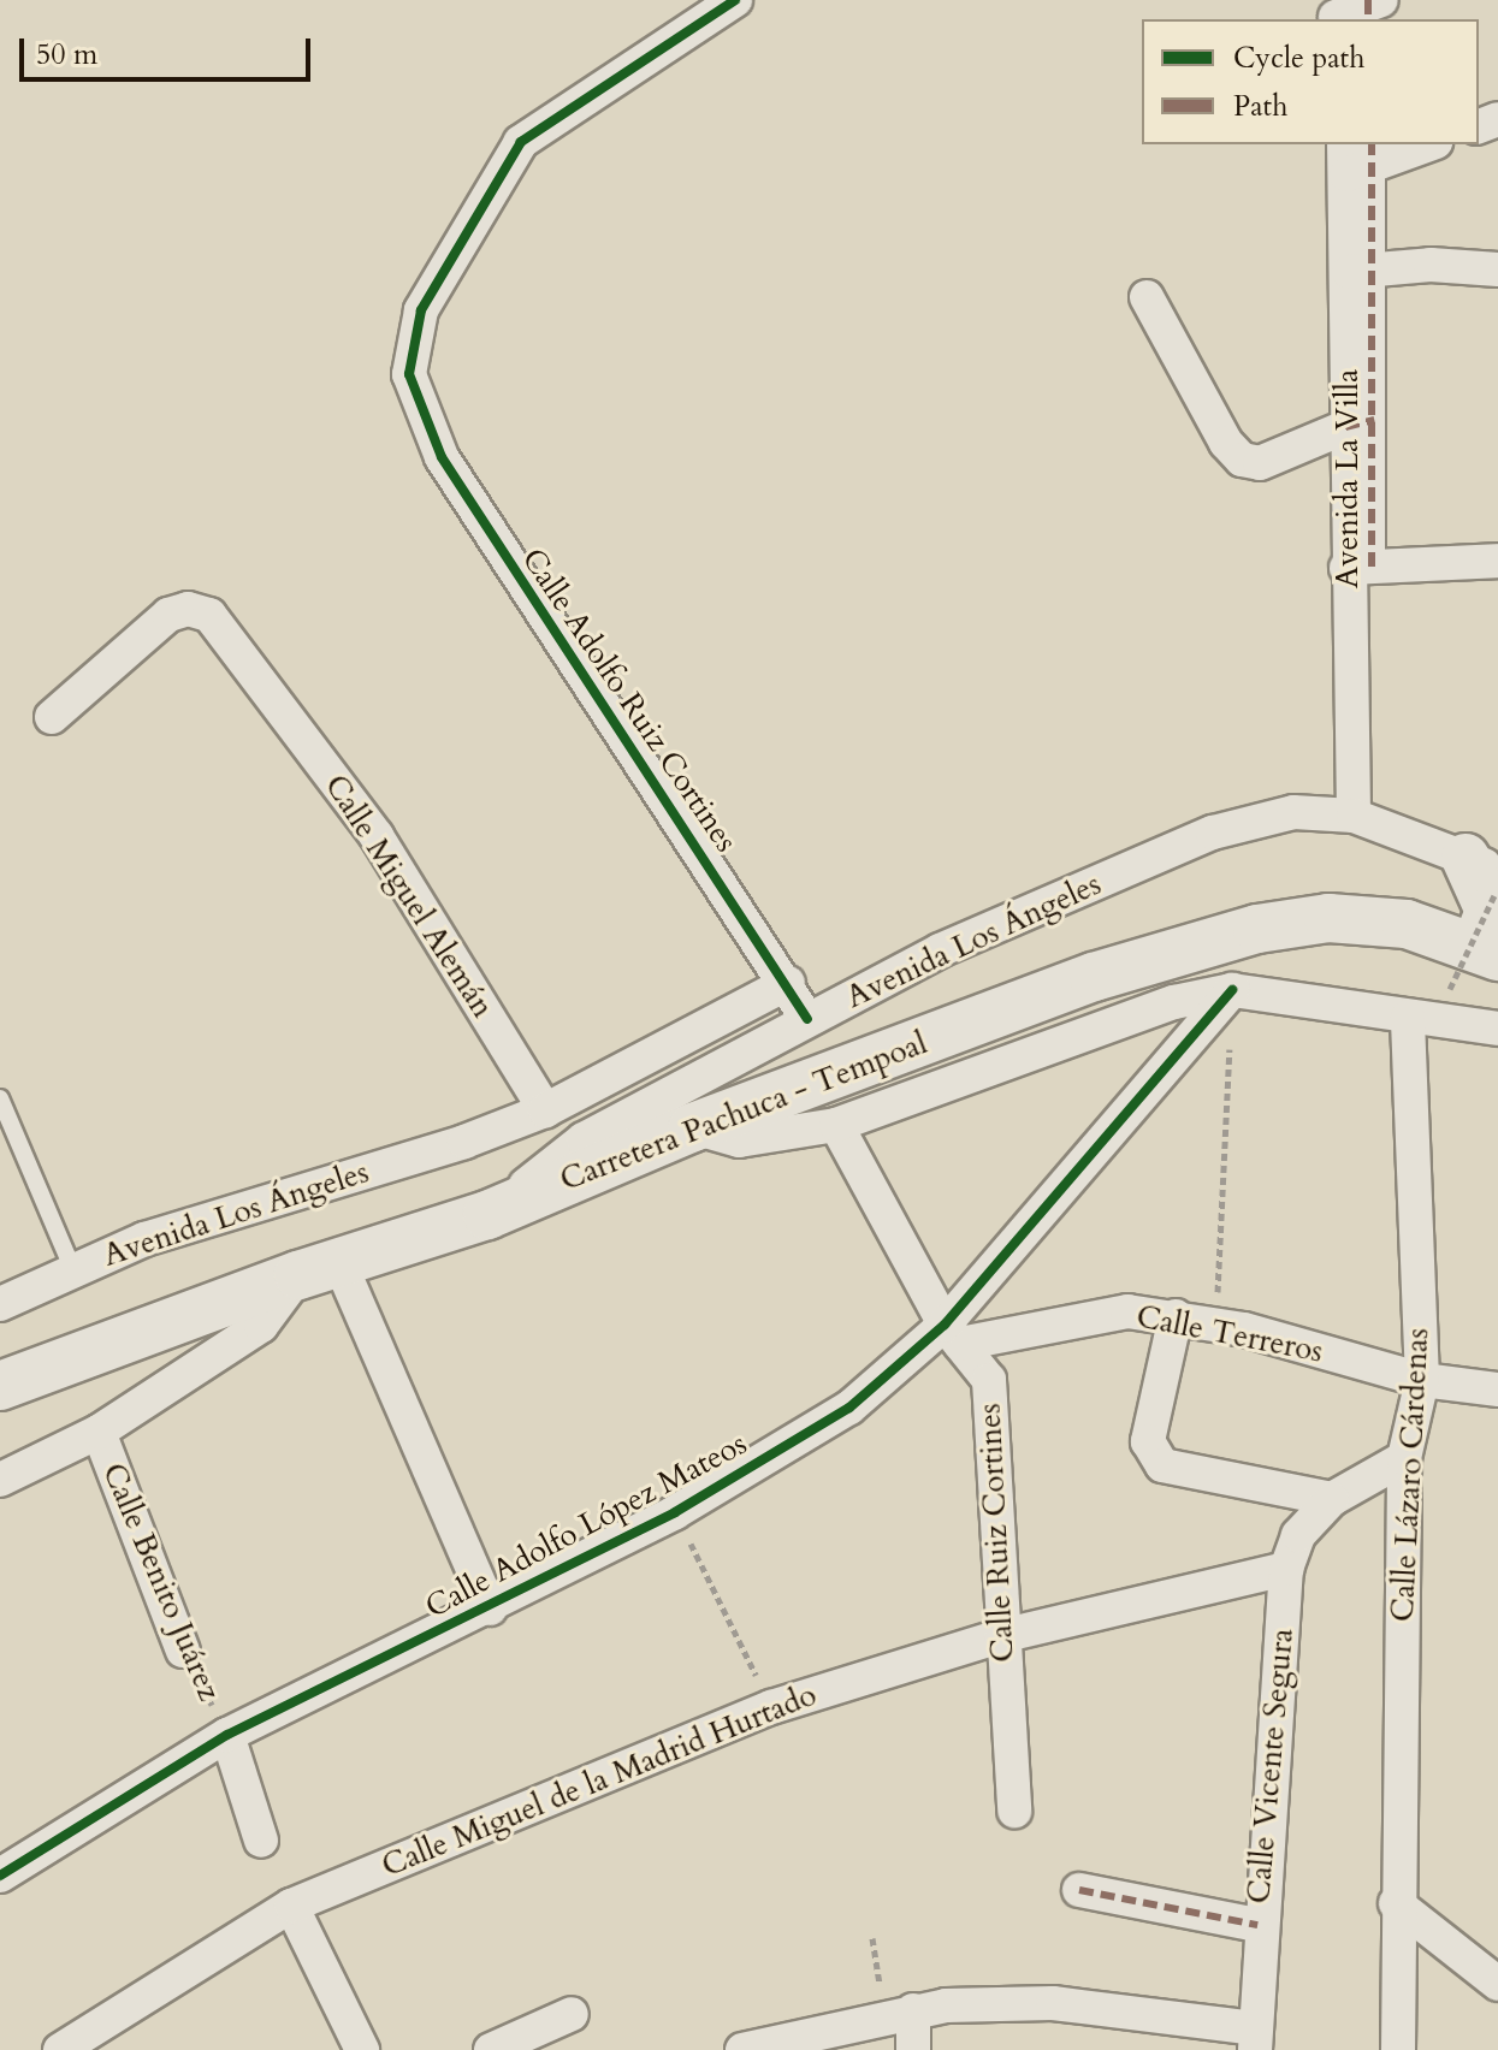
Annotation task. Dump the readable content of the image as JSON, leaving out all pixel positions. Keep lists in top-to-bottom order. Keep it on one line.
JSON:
{"streets":{"main road":["Carretera Pachuca - Tempoal"],"street":["Avenida La Villa","Calle Adolfo Ruiz Cortines","Calle Miguel Alemán","Avenida Los Ángeles","Calle Terreros","Calle Lázaro Cárdenas","Calle Adolfo López Mateos","Calle Ruiz Cortines","Calle Benito Juárez","Calle Vicente Segura","Calle Miguel de la Madrid Hurtado"]},"crossings":[["Avenida La Villa","Avenida Los Ángeles"],["Calle Adolfo Ruiz Cortines","Avenida Los Ángeles"],["Calle Miguel Alemán","Avenida Los Ángeles"],["Avenida Los Ángeles","Carretera Pachuca - Tempoal"],["Calle Terreros","Calle Lázaro Cárdenas"],["Calle Terreros","Calle Adolfo López Mateos"],["Calle Terreros","Calle Ruiz Cortines"],["Calle Lázaro Cárdenas","Calle Vicente Segura"],["Calle Adolfo López Mateos","Calle Ruiz Cortines"],["Calle Adolfo López Mateos","Calle Benito Juárez"],["Calle Ruiz Cortines","Calle Miguel de la Madrid Hurtado"],["Calle Vicente Segura","Calle Miguel de la Madrid Hurtado"]],"legend":["Cycle path","Path"],"scale_bar":"50 m"}
